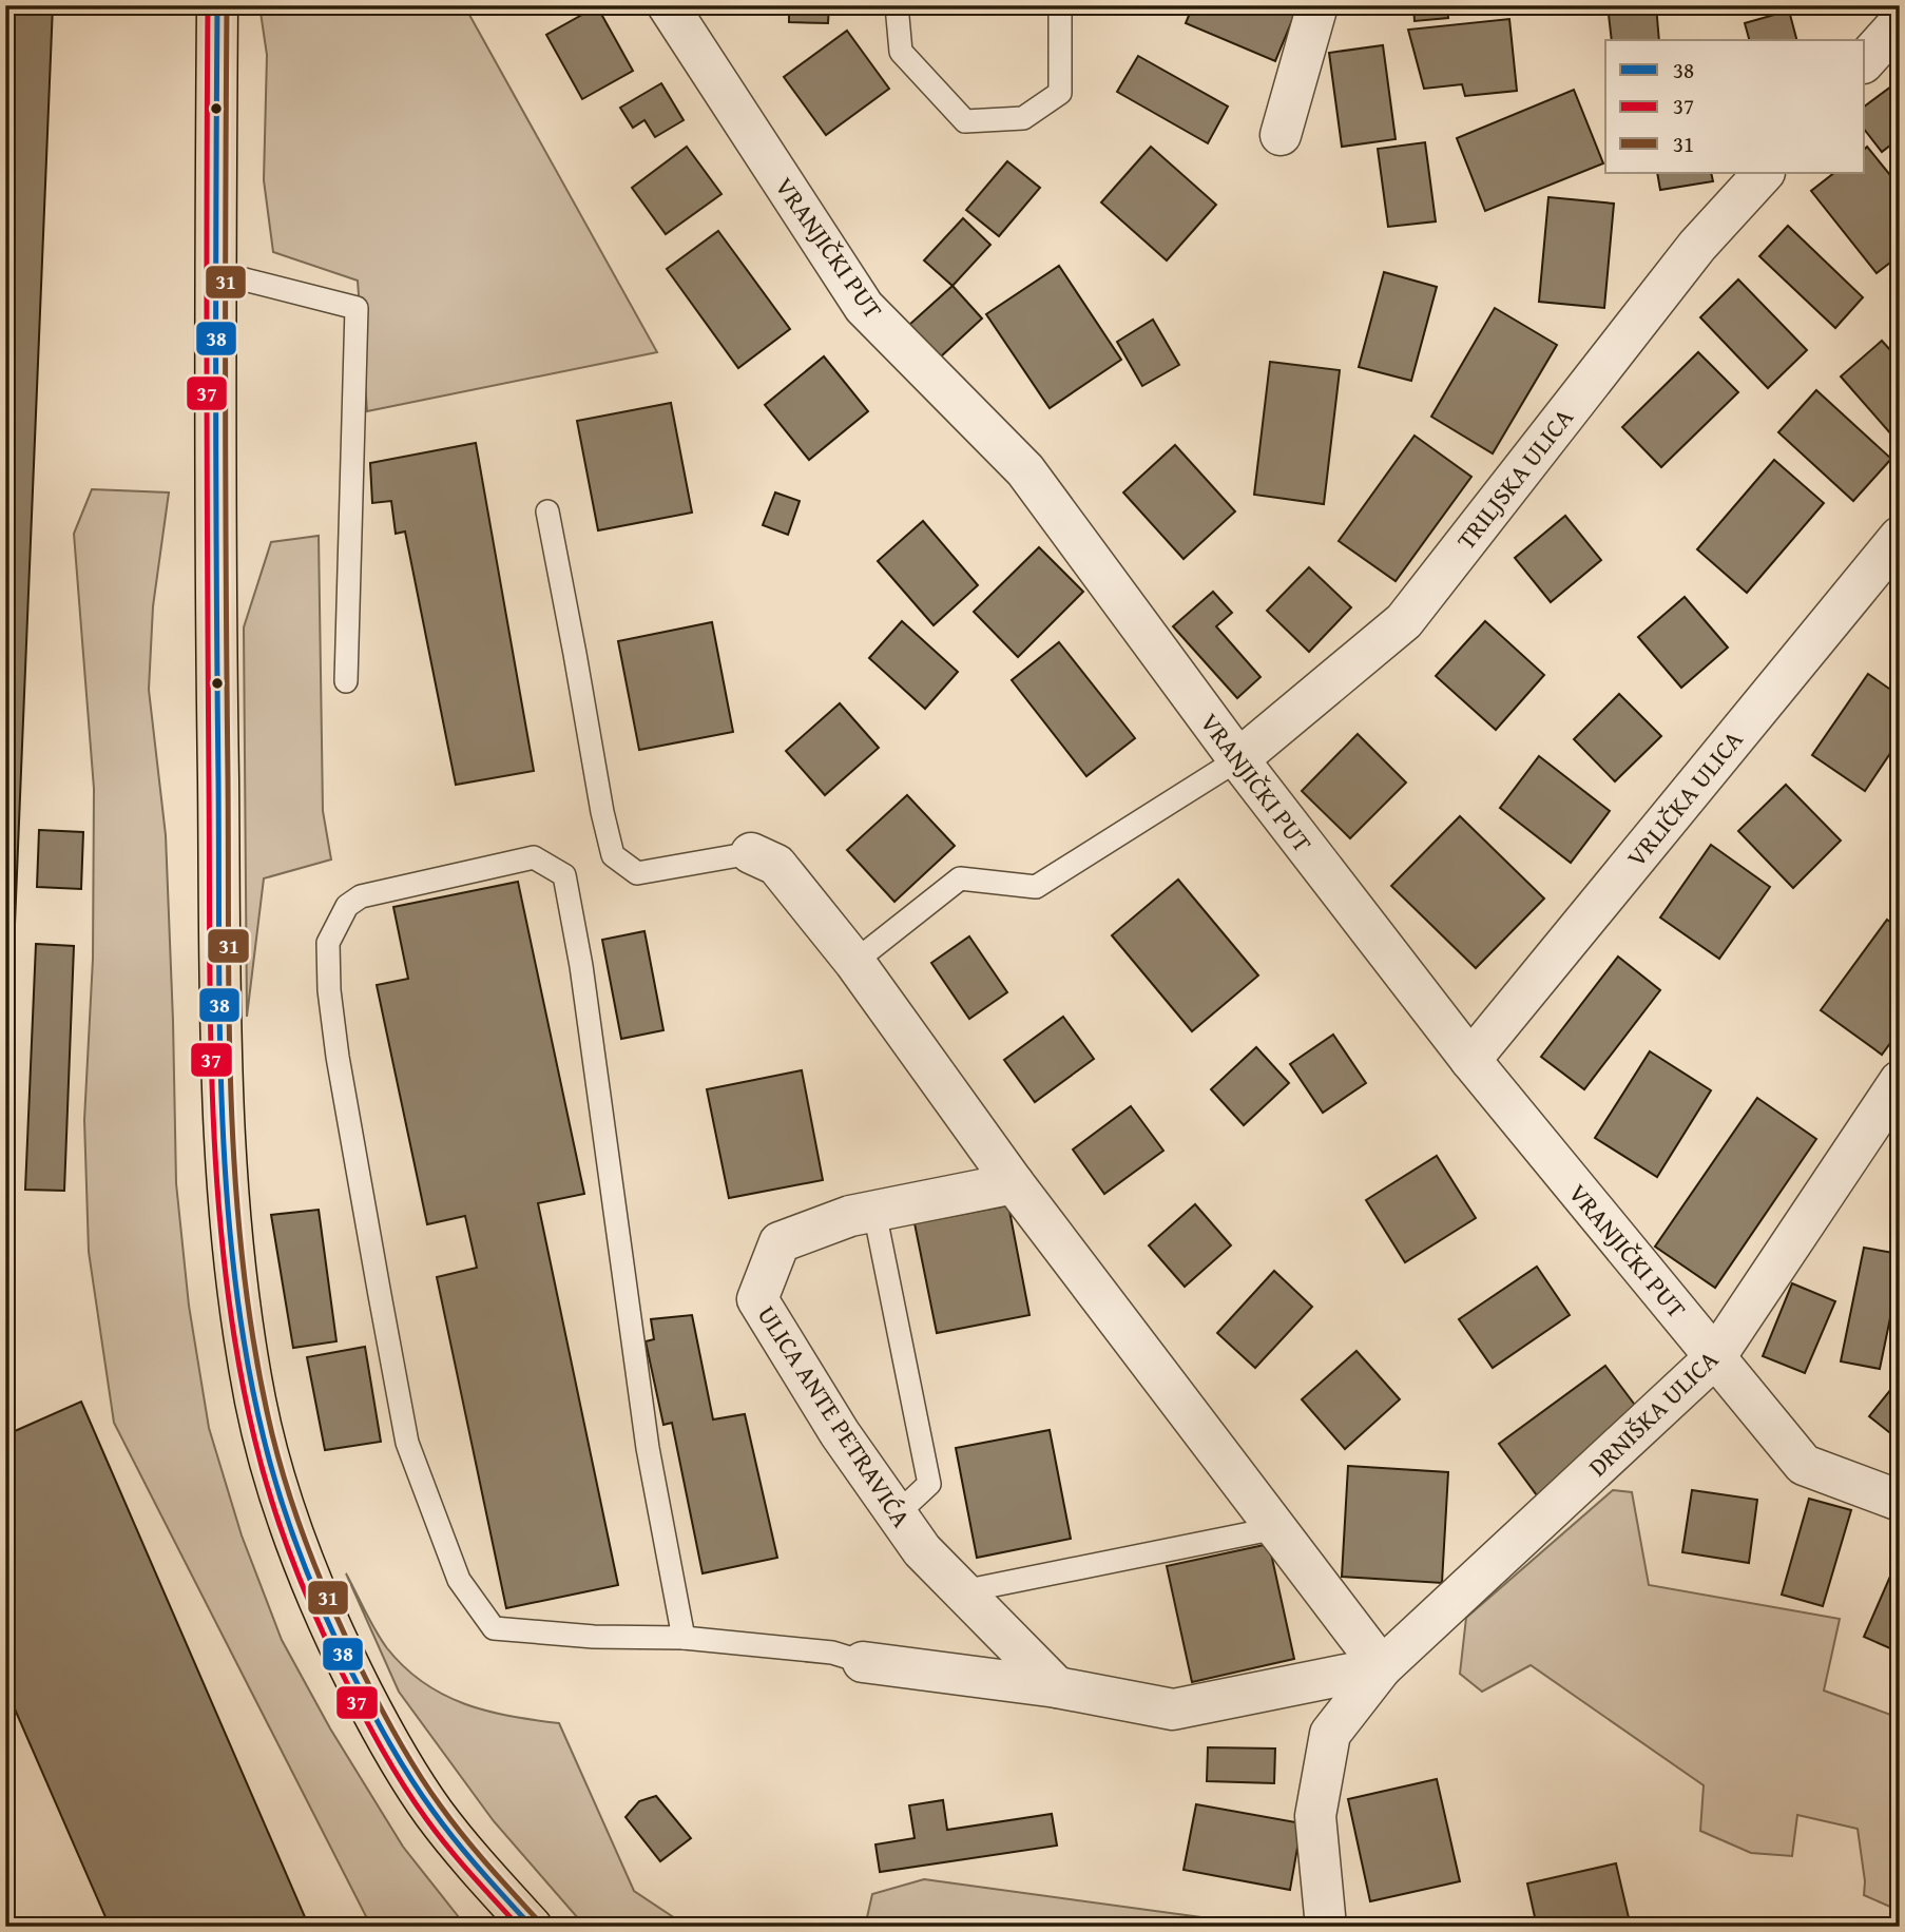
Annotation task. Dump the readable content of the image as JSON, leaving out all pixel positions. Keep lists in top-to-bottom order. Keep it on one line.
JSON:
{"streets":{"street":["VRANJIČKI PUT","TRILJSKA ULICA","VRLIČKA ULICA","DRNIŠKA ULICA","ULICA ANTE PETRAVIĆA"]},"crossings":[["VRANJIČKI PUT","TRILJSKA ULICA"],["VRANJIČKI PUT","VRLIČKA ULICA"],["VRANJIČKI PUT","DRNIŠKA ULICA"]],"lines":["transit line 38","transit line 37","transit line 31"],"legend":["38","37","31"]}
